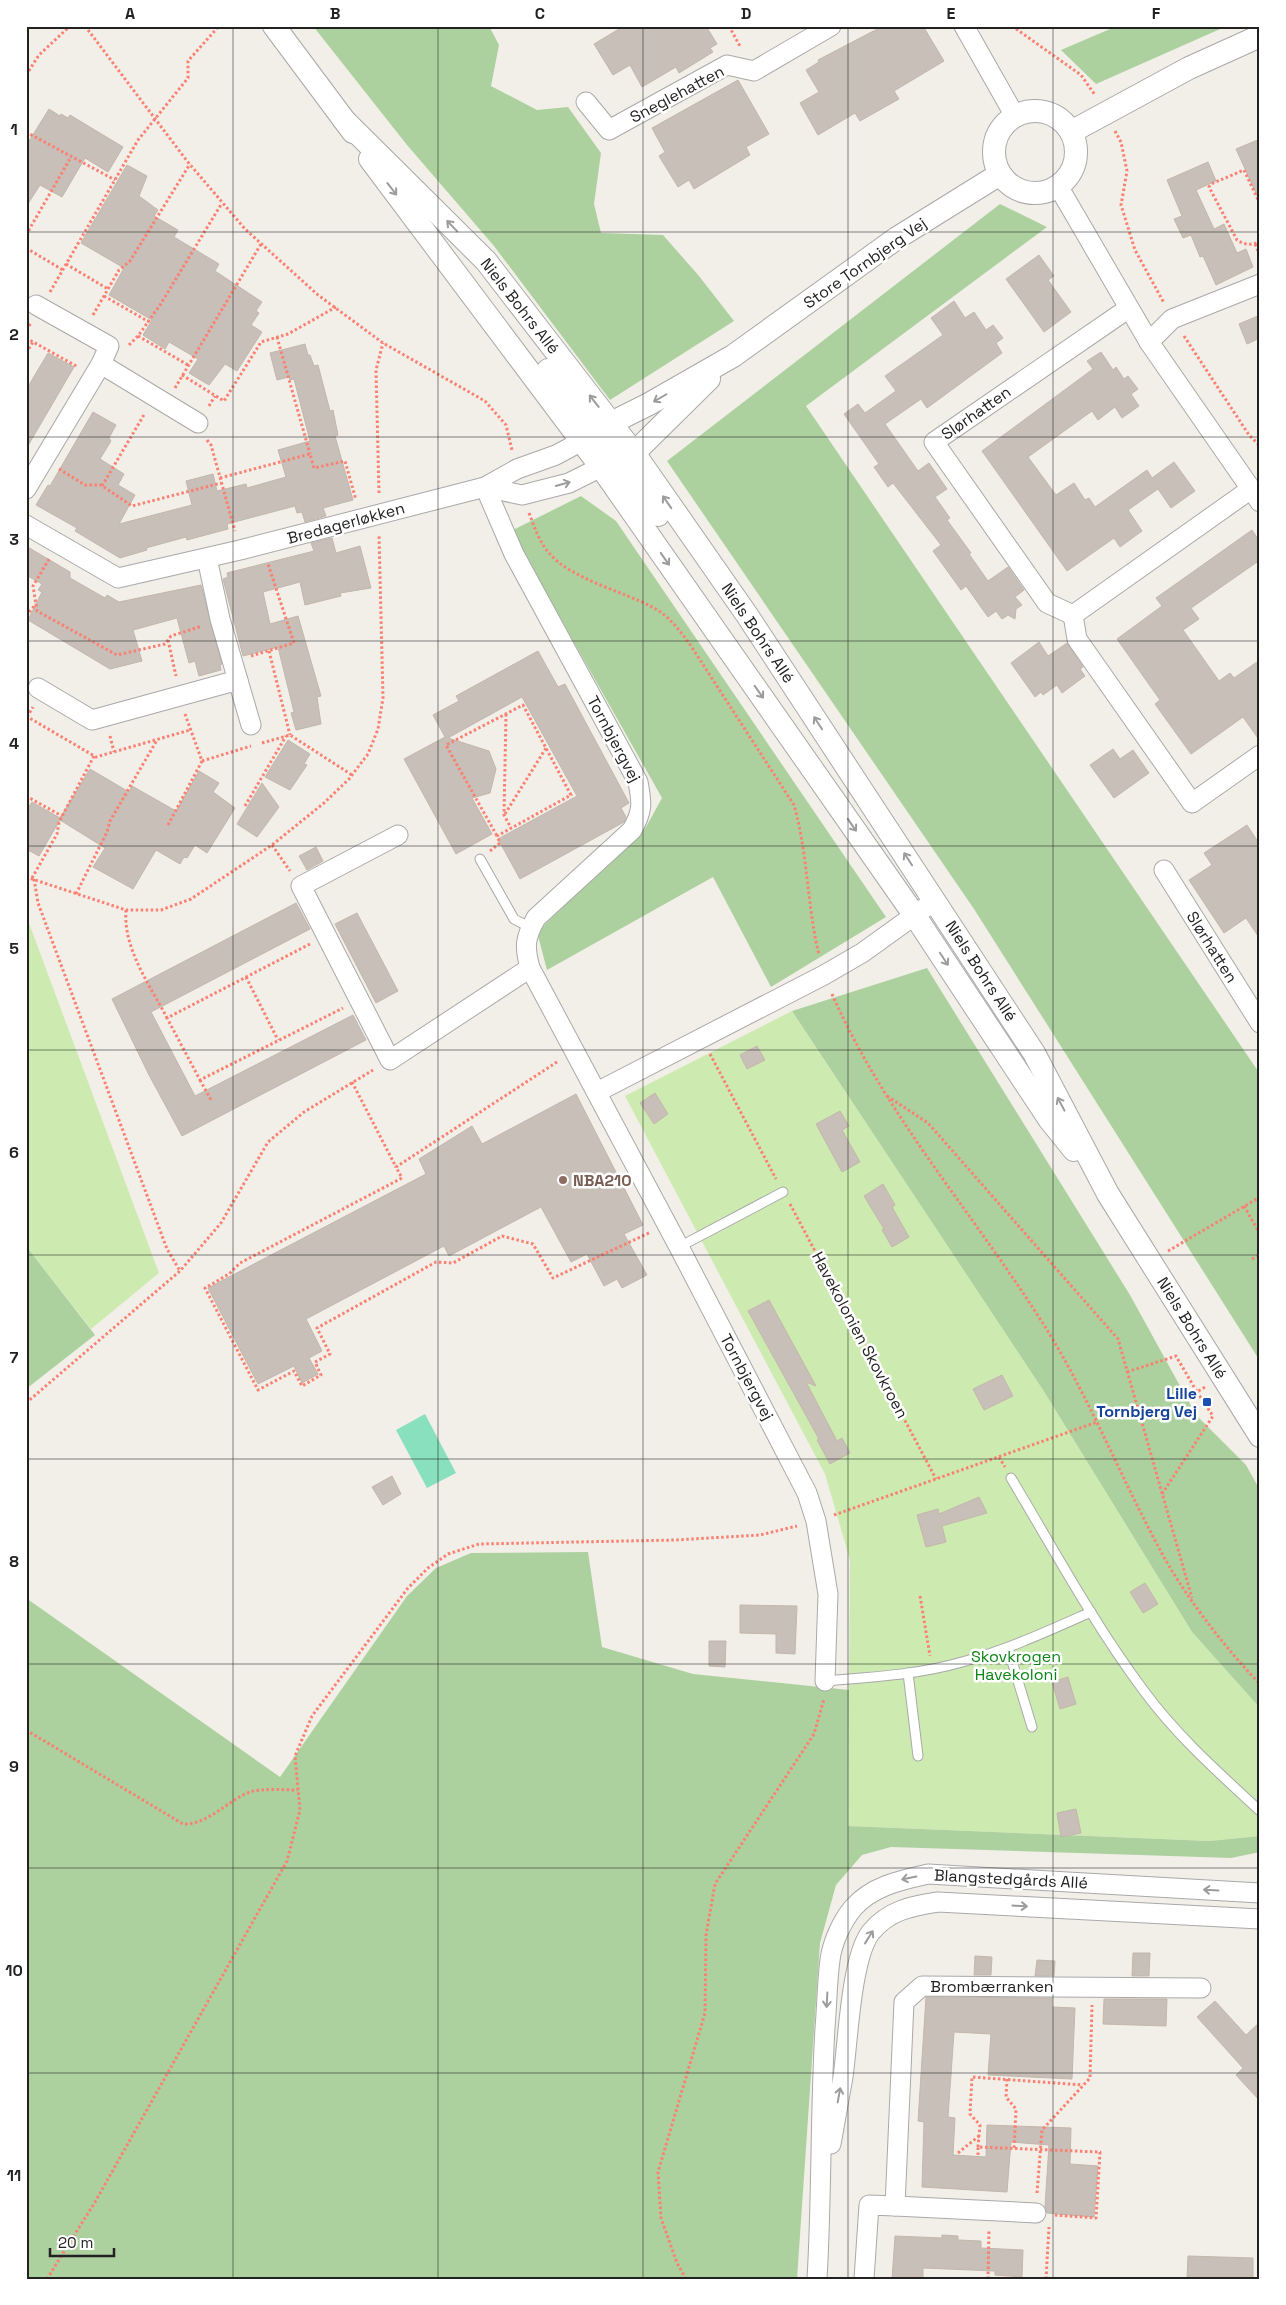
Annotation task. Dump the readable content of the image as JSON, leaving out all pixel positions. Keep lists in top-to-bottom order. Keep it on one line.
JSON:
{"streets":{"street":["Sneglehatten","Store Tornbjerg Vej","Niels Bohrs Allé","Slørhatten","Bredagerløkken","Tornbjergvej","Blangstedgårds Allé","Brombærranken"],"path":["Havekolonien Skovkroen"]},"crossings":[["Store Tornbjerg Vej","Niels Bohrs Allé"],["Store Tornbjerg Vej","Bredagerløkken"],["Niels Bohrs Allé","Bredagerløkken"],["Bredagerløkken","Tornbjergvej"]],"parks":["Skovkrogen Havekoloni"],"places":{"other":["NBA210"],"transit":["Lille Tornbjerg Vej"]},"scale_bar":"20 m","grid":{"columns":["A","B","C","D","E","F"],"rows":["1","2","3","4","5","6","7","8","9","10","11"]}}
